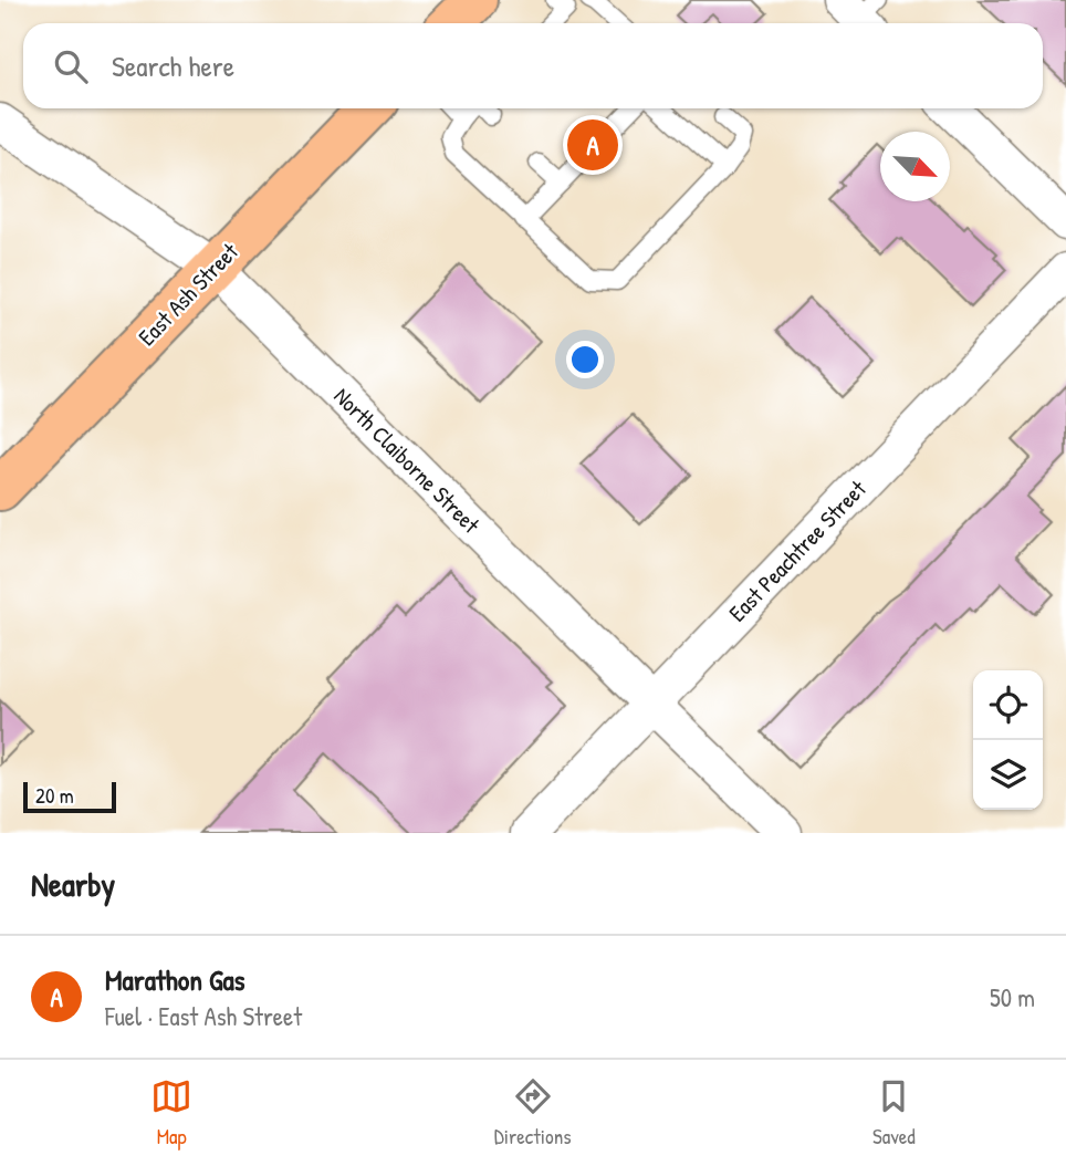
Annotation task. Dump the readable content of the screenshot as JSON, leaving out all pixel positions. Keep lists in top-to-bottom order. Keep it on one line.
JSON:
{"streets":{"main road":["East Ash Street"],"street":["North Claiborne Street","East Peachtree Street"]},"crossings":[["East Ash Street","North Claiborne Street"],["North Claiborne Street","East Peachtree Street"]],"scale_bar":"20 m","north":"bottom right","page":{"search":"Search here","pins":"A","scale":"20 m","heading":"Nearby","list":[{"mark":"A","name":"Marathon Gas","note":"Fuel · East Ash Street","value":"50 m"}],"nav":["Map","Directions","Saved"]}}
